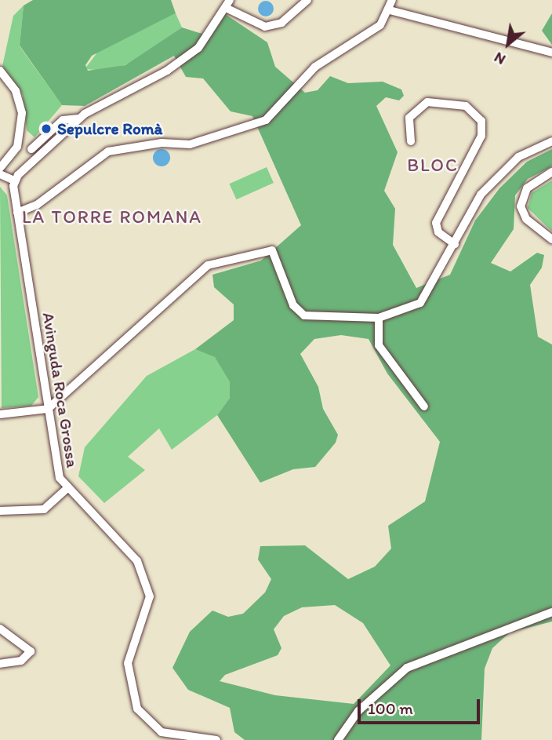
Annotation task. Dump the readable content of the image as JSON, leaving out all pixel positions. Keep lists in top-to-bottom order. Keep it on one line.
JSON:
{"streets":{"street":["Avinguda Roca Grossa"]},"districts":["BLOC","LA TORRE ROMANA"],"places":["Sepulcre Romà"],"scale_bar":"100 m","north":"bottom left"}
